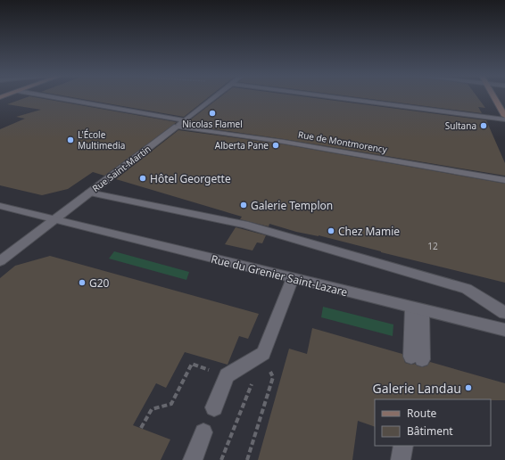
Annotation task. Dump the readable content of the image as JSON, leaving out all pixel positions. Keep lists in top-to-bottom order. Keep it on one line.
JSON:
{"streets":{"street":["Rue de Montmorency","Rue Saint-Martin","Rue du Grenier Saint-Lazare"]},"crossings":[["Rue de Montmorency","Rue Saint-Martin"],["Rue Saint-Martin","Rue du Grenier Saint-Lazare"]],"places":["Nicolas Flamel","Sultana","L'École Multimedia","Alberta Pane","Hôtel Georgette","Galerie Templon","Chez Mamie","G20","Galerie Landau"],"house_numbers":["12"],"legend":["Route","Bâtiment"]}
